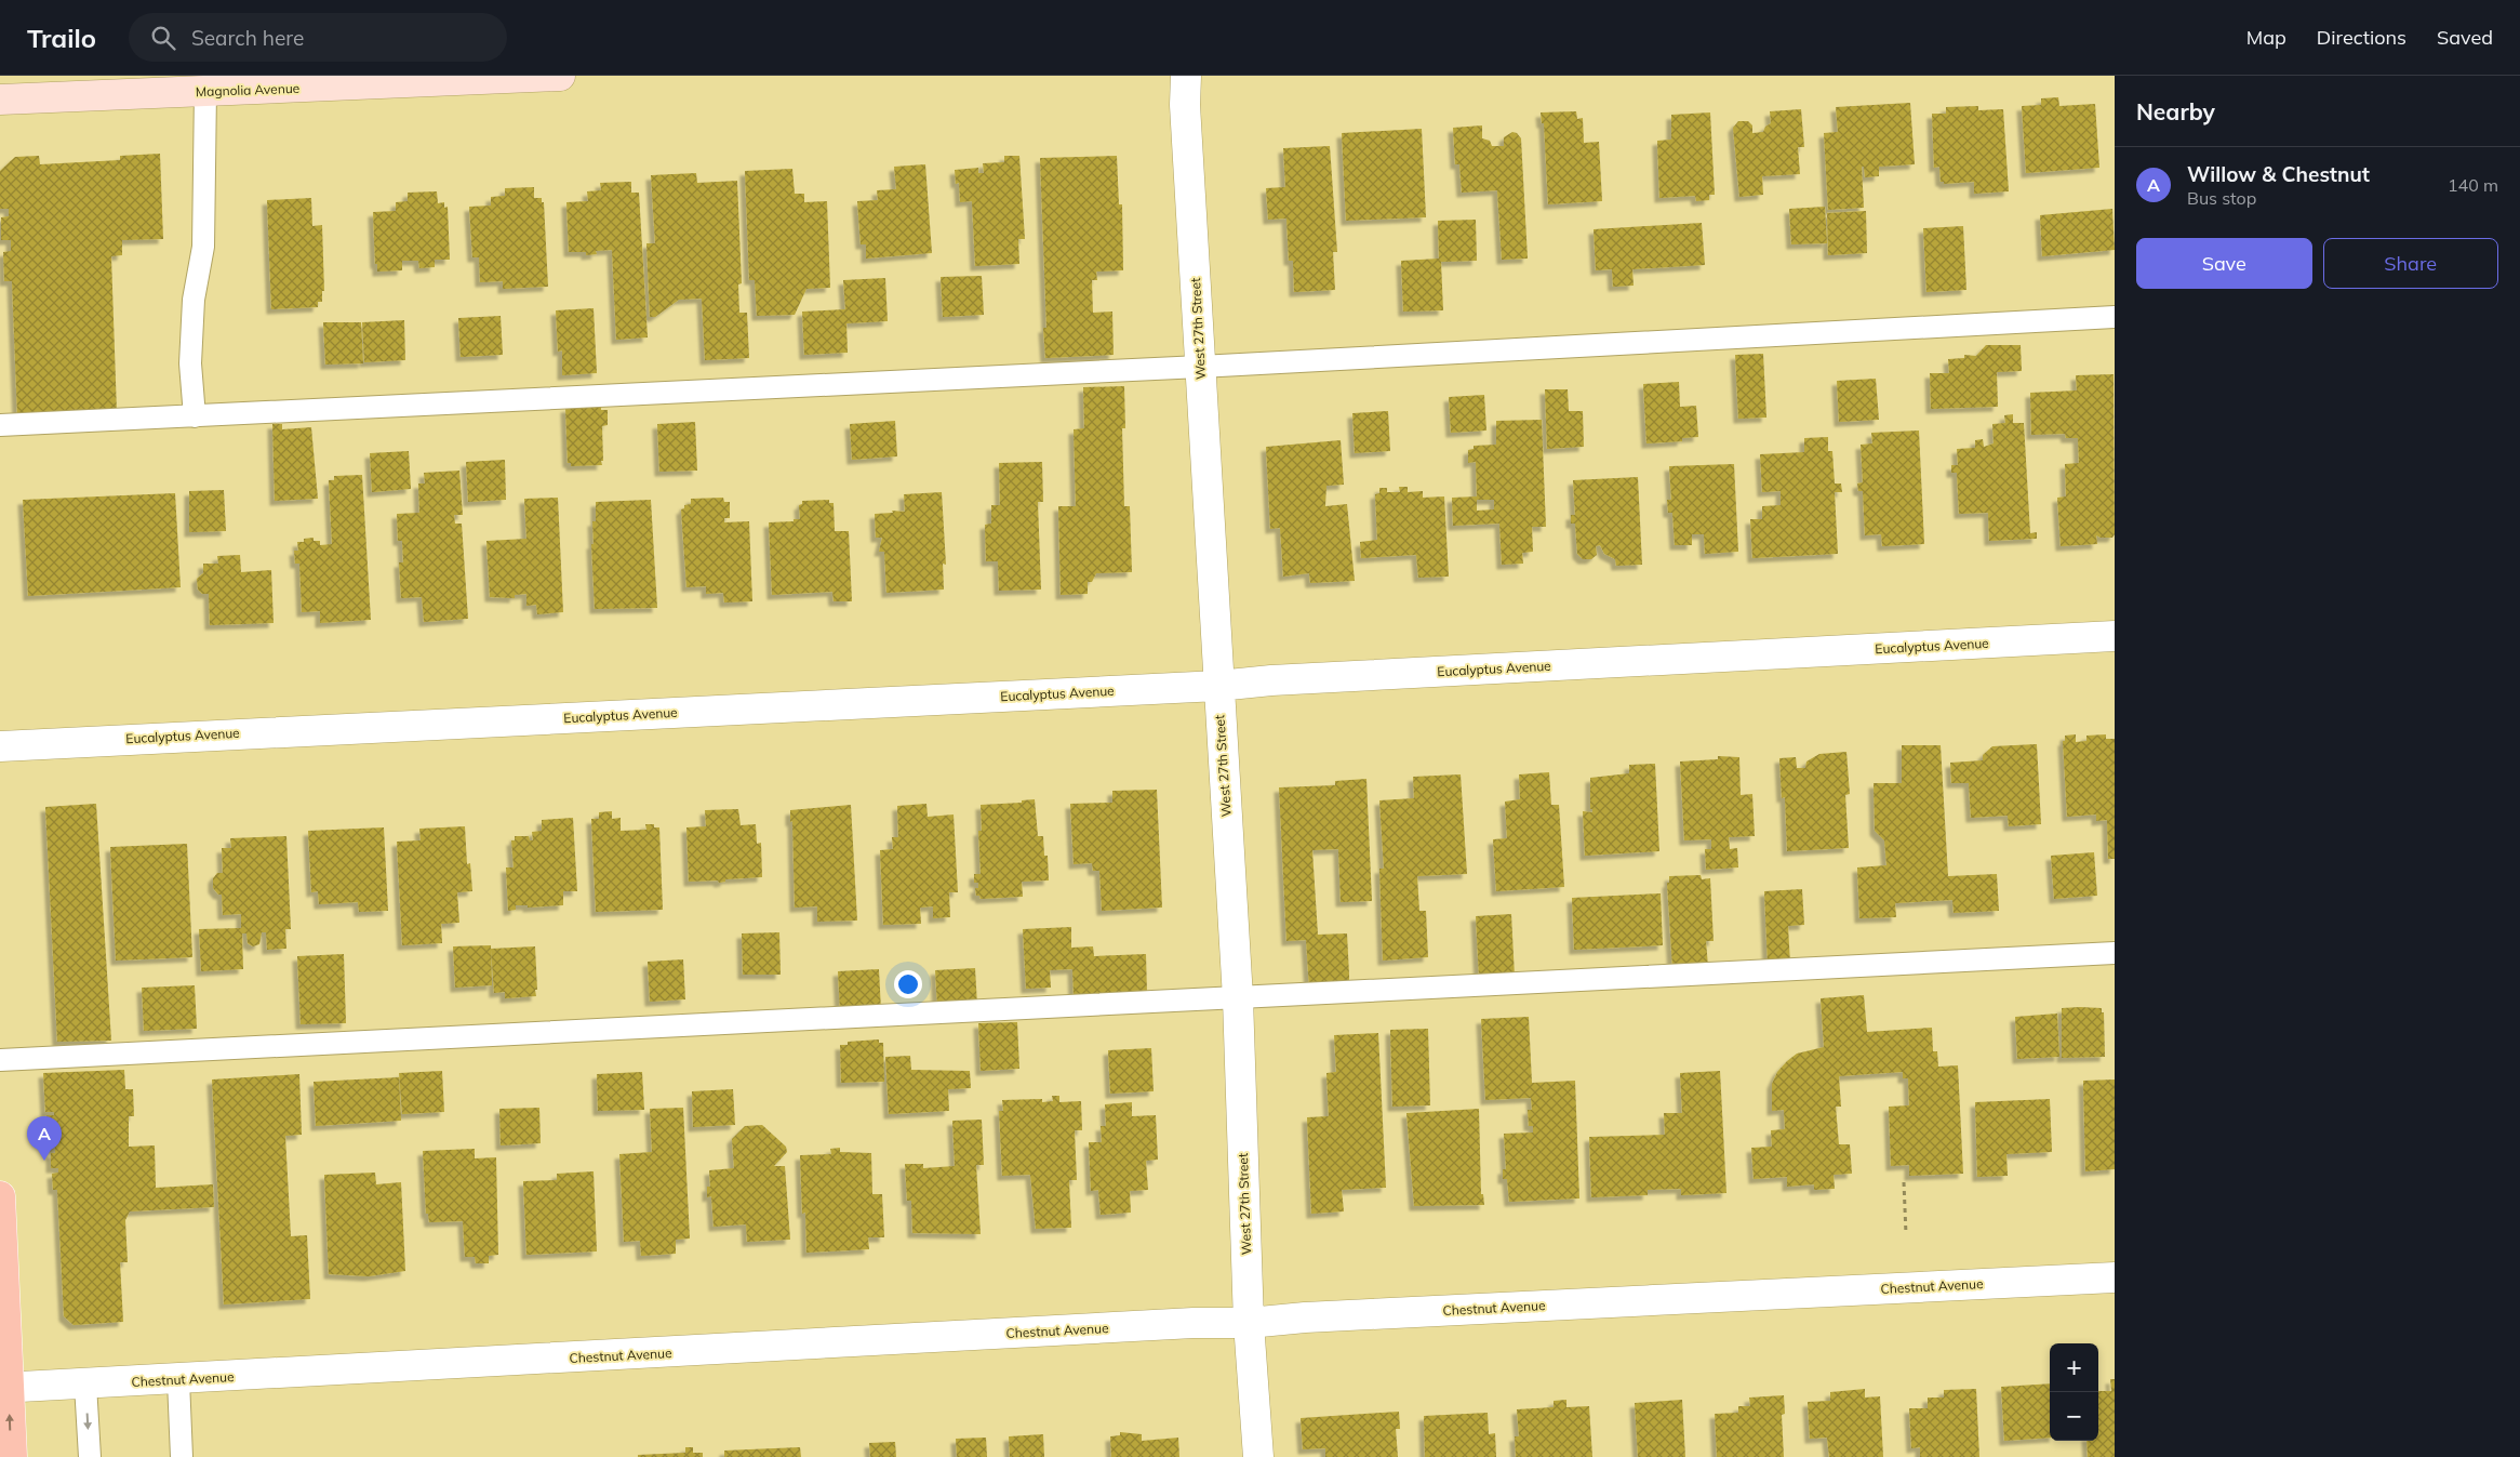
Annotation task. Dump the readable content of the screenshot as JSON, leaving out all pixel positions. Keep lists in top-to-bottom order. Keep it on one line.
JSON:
{"streets":{"street":["Magnolia Avenue","West 27th Street","Eucalyptus Avenue","Chestnut Avenue"]},"crossings":[["West 27th Street","Eucalyptus Avenue"],["West 27th Street","Chestnut Avenue"]],"page":{"header":"Trailo","search":"Search here","nav":["Map","Directions","Saved"],"heading":"Nearby","list":[{"mark":"A","name":"Willow & Chestnut","note":"Bus stop","value":"140 m"}],"buttons":["Save","Share"],"pins":"A","map_buttons":["+","−"]}}
